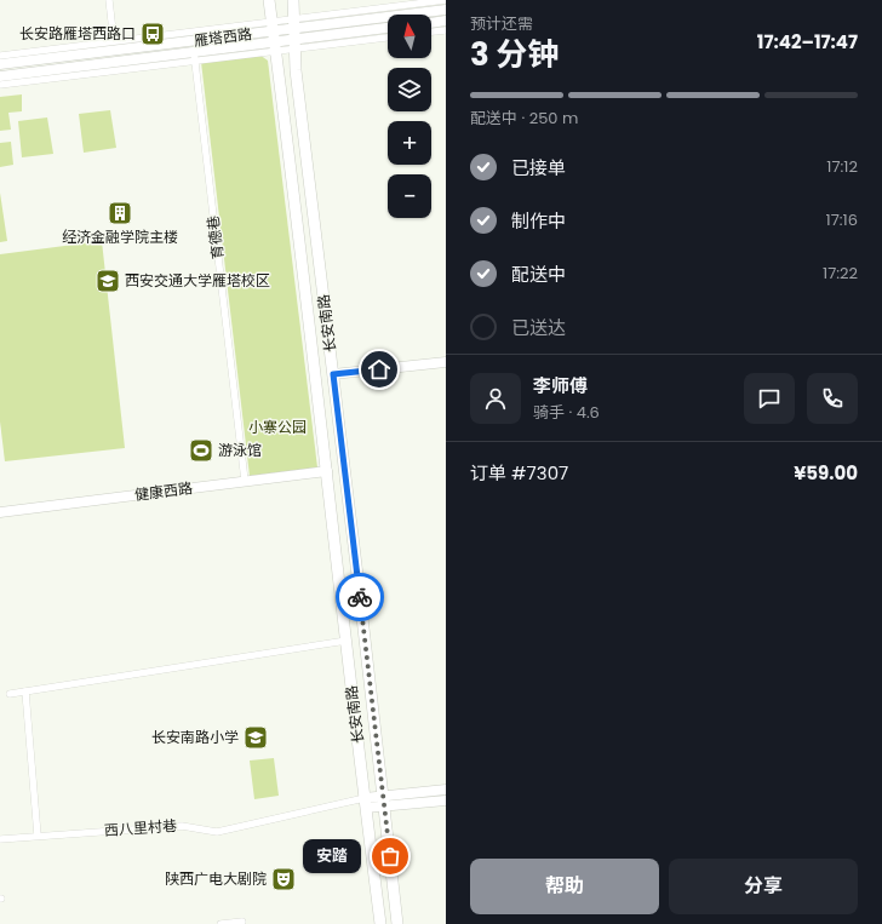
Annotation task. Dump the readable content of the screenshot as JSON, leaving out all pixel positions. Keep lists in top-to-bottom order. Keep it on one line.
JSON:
{"streets":{"main road":["雁塔西路","长安南路","健康西路"],"street":["育德巷","西八里村巷"]},"crossings":[["雁塔西路","育德巷"],["雁塔西路","长安南路"],["育德巷","健康西路"],["长安南路","健康西路"],["长安南路","西八里村巷"]],"parks":["小寨公园"],"places":{"bus stop":["长安路雁塔西路口"],"building":["经济金融学院主楼"],"school or university":["西安交通大学雁塔校区","长安南路小学"],"sports":["游泳馆"],"other":["安踏"],"theatre":["陕西广电大剧院"]},"north":"top","page":{"heading":["3 分钟","预计还需","17:42–17:47"],"panel":["李师傅","骑手 · 4.6","订单 #7307","¥59.00"],"map_buttons":["+","−"],"bar":"配送中 · 250 m","list":[["已接单","17:12"],["制作中","17:16"],["配送中","17:22"],"已送达"],"bubble":"安踏","buttons":["帮助","分享"]}}
